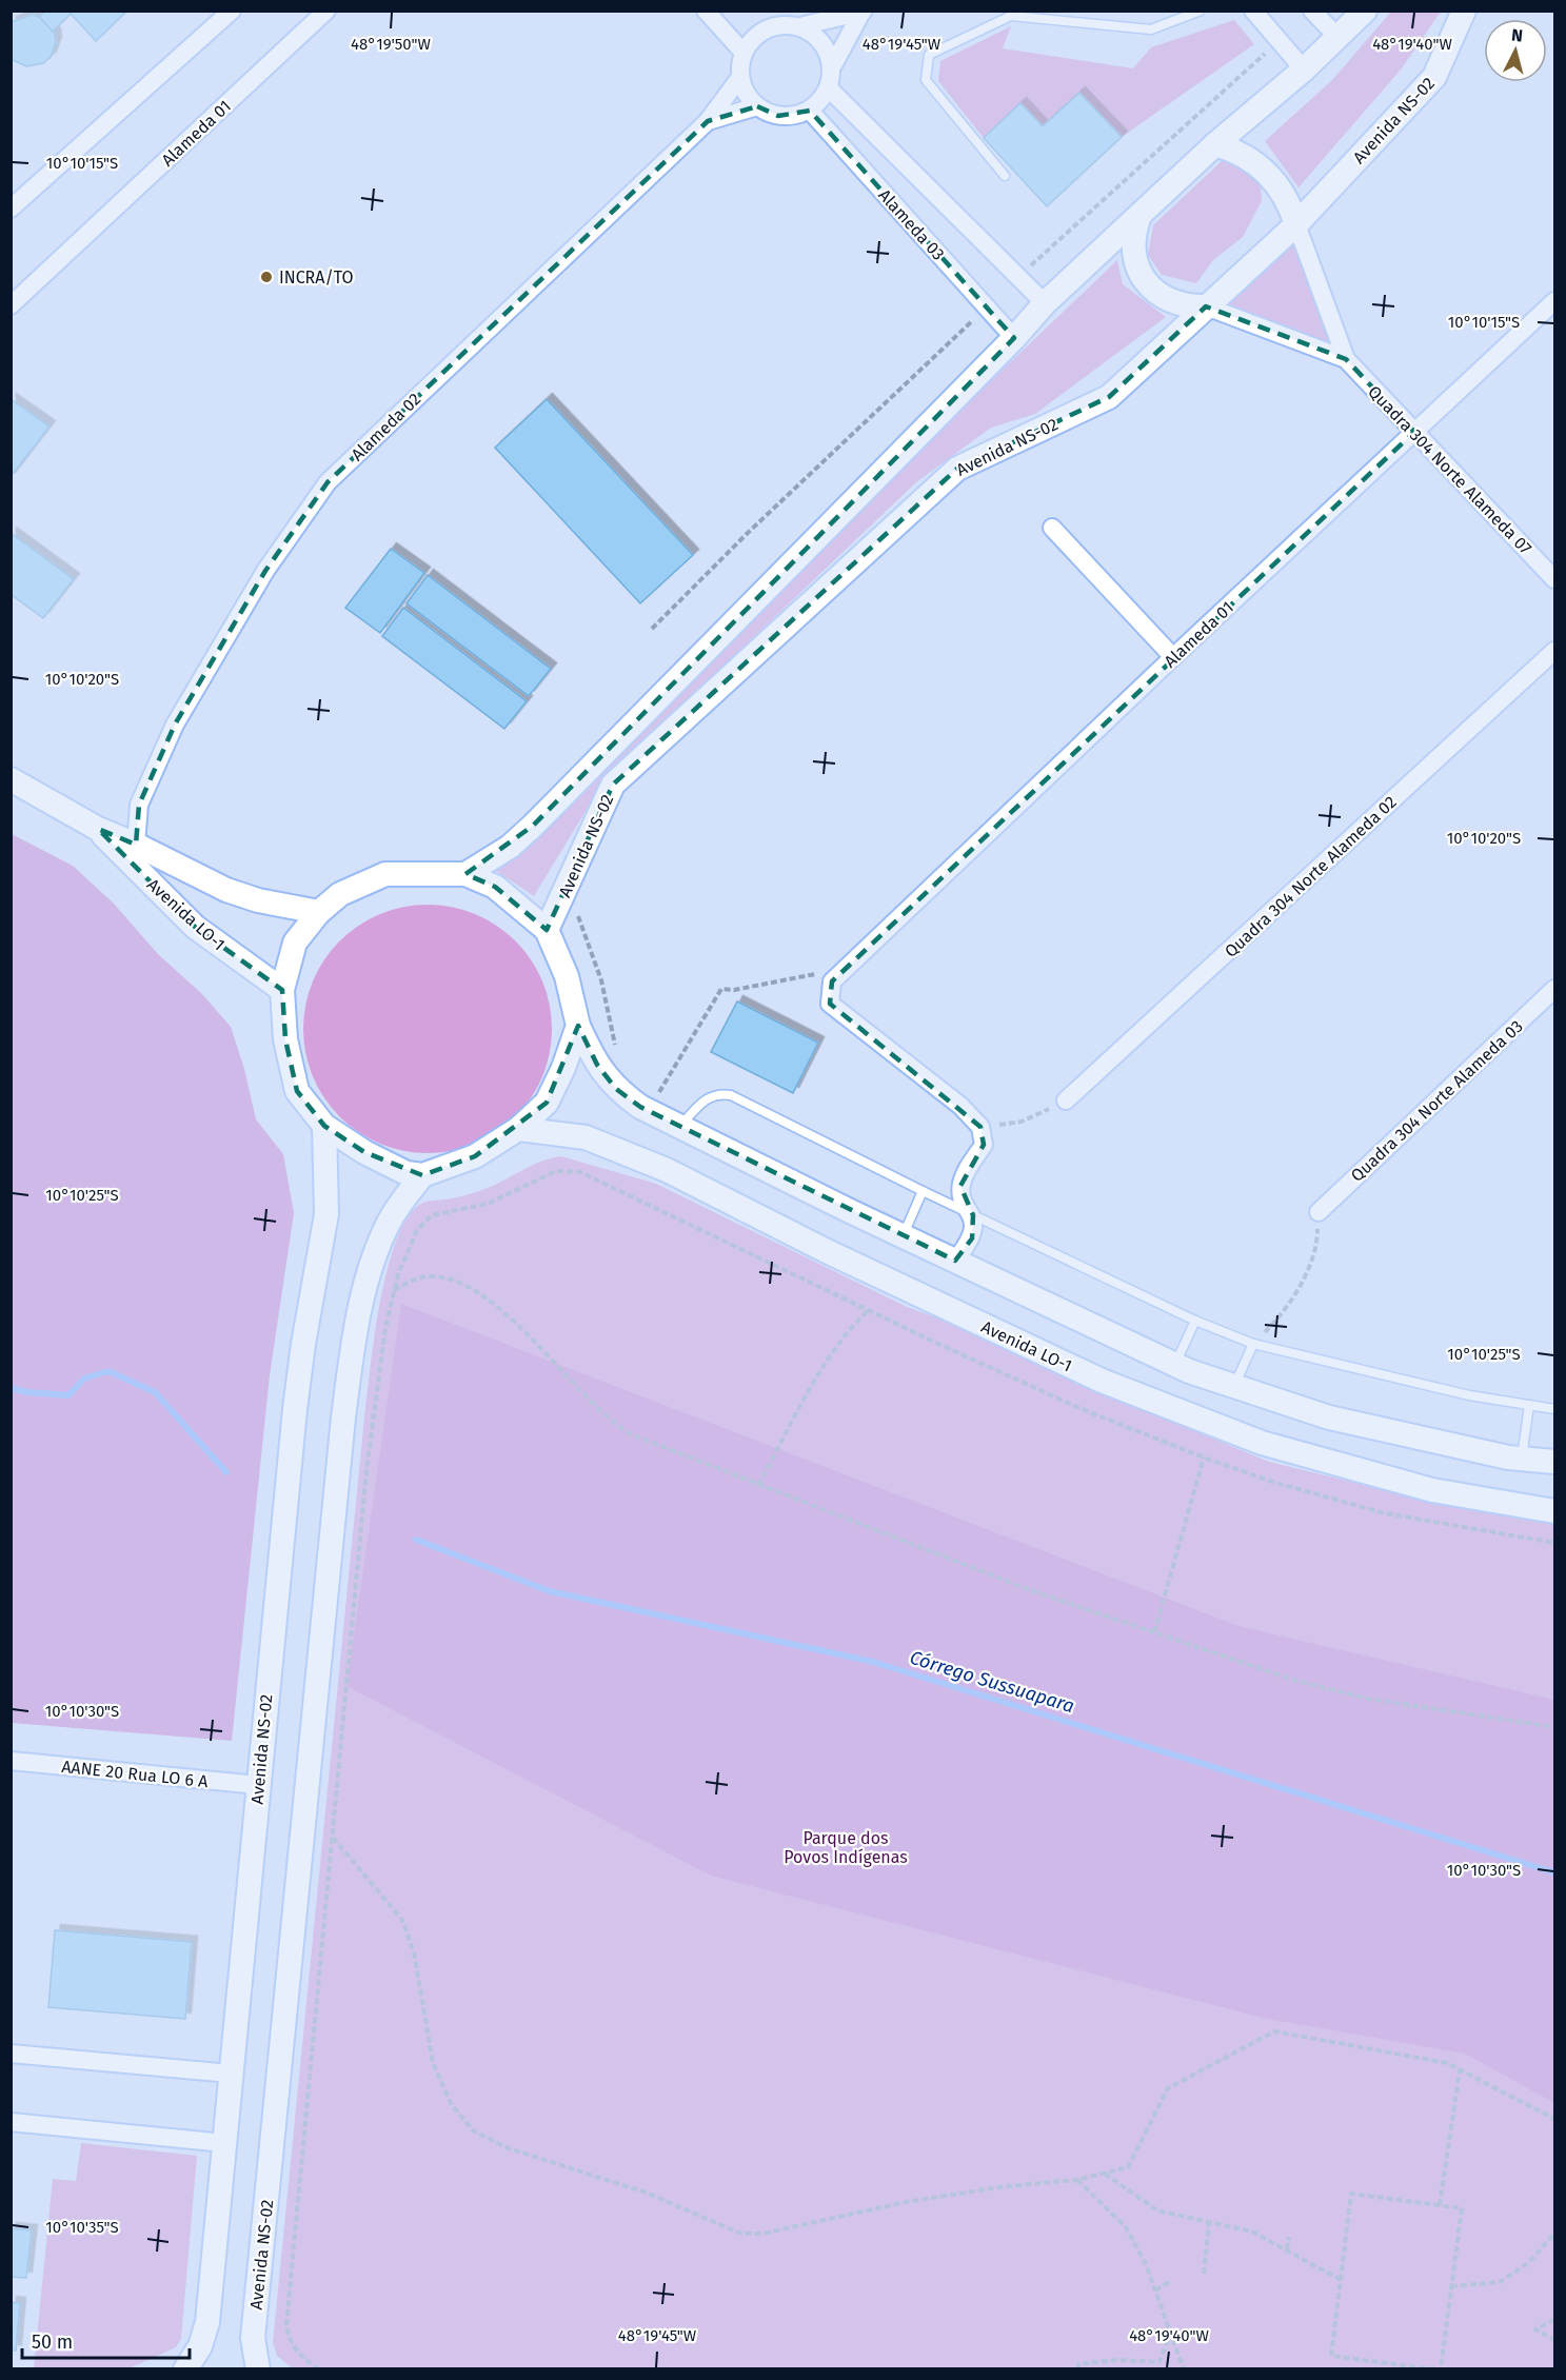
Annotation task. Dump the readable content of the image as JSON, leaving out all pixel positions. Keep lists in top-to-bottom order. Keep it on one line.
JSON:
{"streets":{"street":["Avenida NS-02","Alameda 01","Alameda 03","Alameda 02","Quadra 304 Norte Alameda 07","Quadra 304 Norte Alameda 02","Avenida LO-1","Quadra 304 Norte Alameda 03","AANE 20 Rua LO 6 A"]},"crossings":[["Avenida NS-02","Alameda 03"],["Avenida NS-02","Quadra 304 Norte Alameda 07"],["Avenida NS-02","AANE 20 Rua LO 6 A"],["Alameda 01","Quadra 304 Norte Alameda 07"],["Alameda 03","Alameda 02"],["Alameda 02","Avenida LO-1"]],"water":["Córrego Sussuapara"],"parks":["Parque dos Povos Indígenas"],"places":["INCRA/TO"],"scale_bar":"50 m","north":"top","coordinates":["48°19'50\"W","48°19'45\"W","48°19'40\"W","10°10'15\"S","10°10'20\"S","10°10'25\"S","10°10'30\"S","10°10'35\"S"]}
